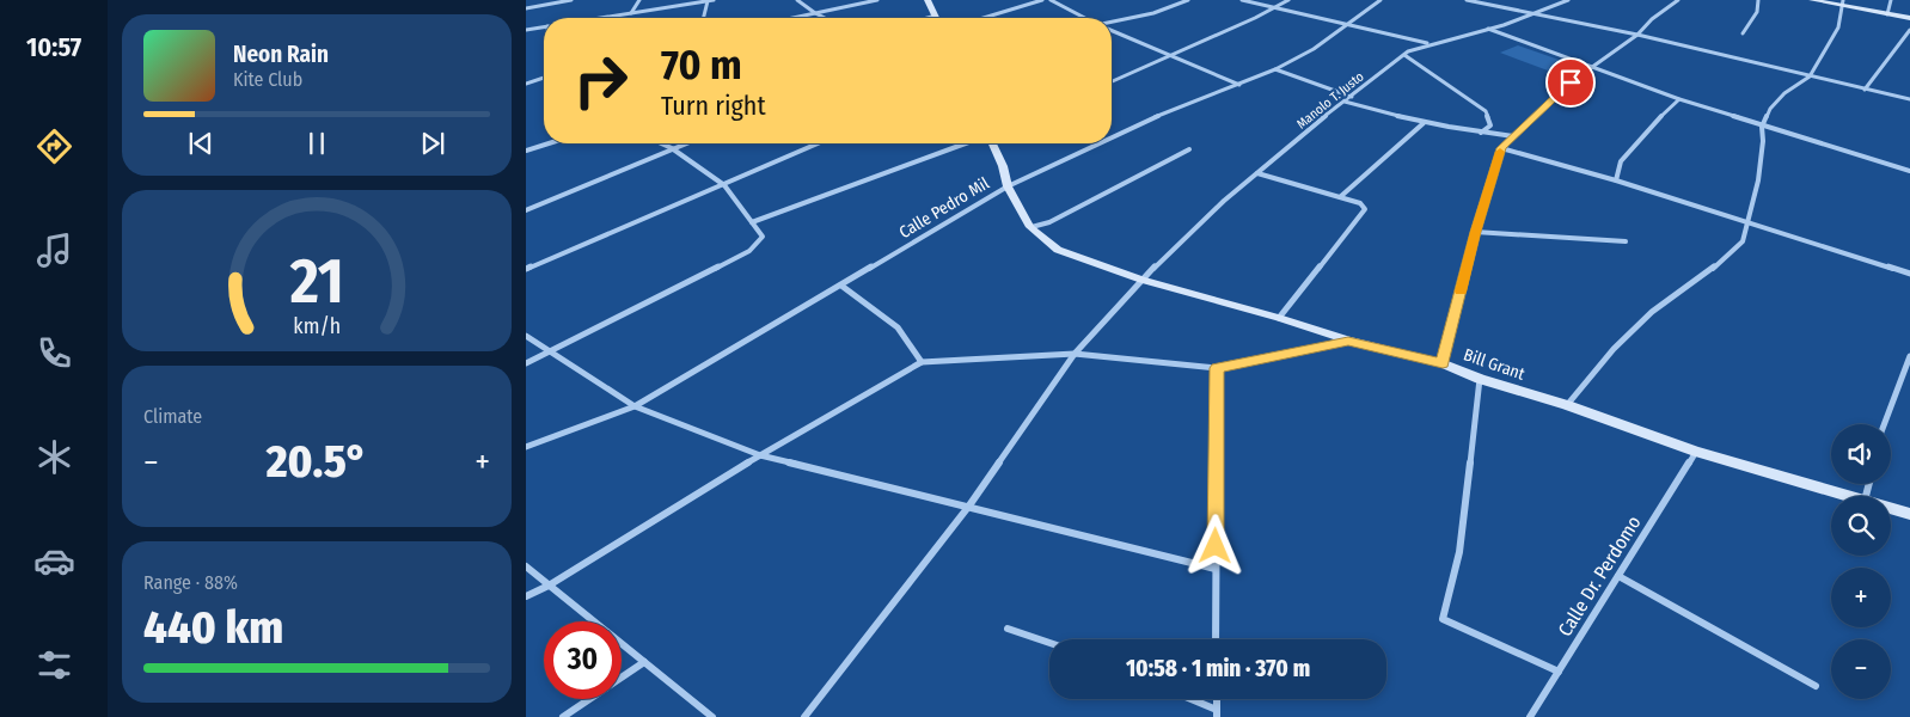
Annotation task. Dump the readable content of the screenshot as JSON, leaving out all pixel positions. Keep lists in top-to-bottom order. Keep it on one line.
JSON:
{"streets":{"street":["Manolo T. Justo","Calle Pedro Mil","Bill Grant","Calle Dr. Perdomo"]},"crossings":[["Manolo T. Justo","Bill Grant"],["Calle Pedro Mil","Bill Grant"],["Bill Grant","Calle Dr. Perdomo"]],"page":{"tabs":"10:57","turn":["70 m","Turn right"],"song":["Neon Rain","Kite Club"],"tile":["Climate",["Range · 88%","440 km"]],"map_buttons":["+","−"],"heat":["−","20.5°","+"],"limit":"30","trip":"10:58 · 1 min · 370 m","gauge":["21","km/h"]}}
